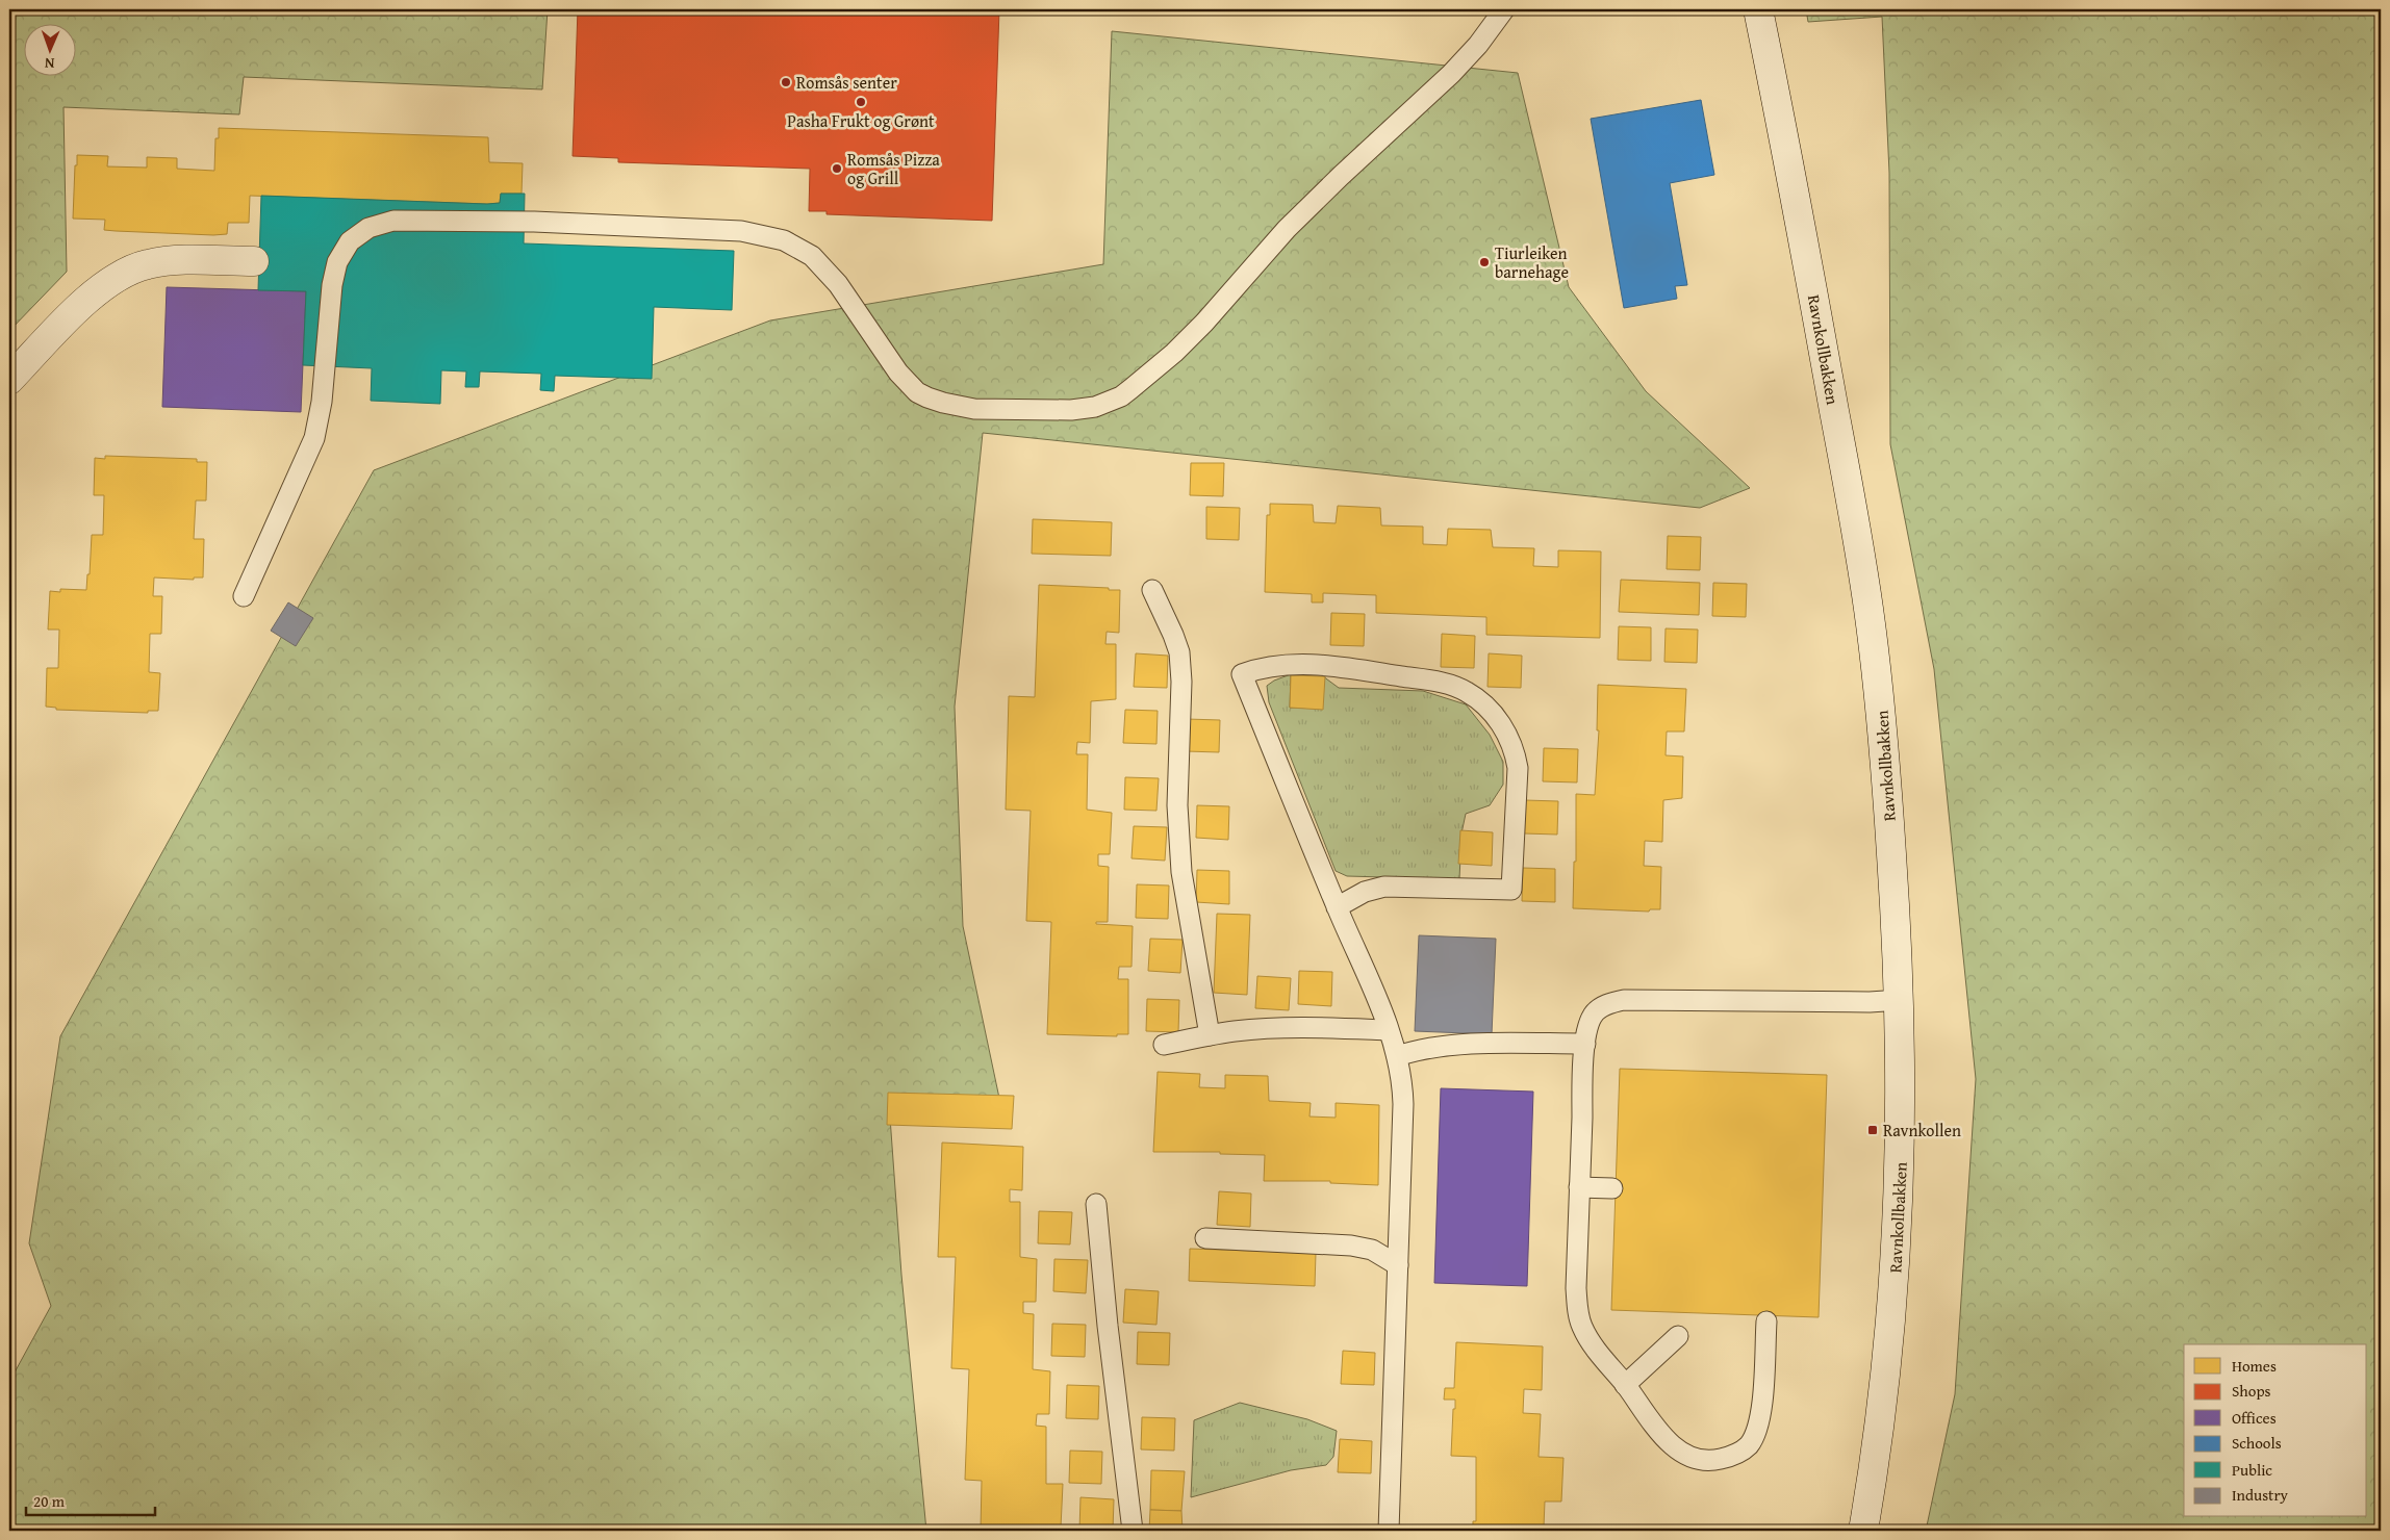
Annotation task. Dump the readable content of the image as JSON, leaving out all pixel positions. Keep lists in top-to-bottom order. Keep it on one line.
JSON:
{"streets":{"street":["Ravnkollbakken"]},"places":{"other":["Romsås senter","Pasha Frukt og Grønt","Romsås Pizza og Grill","Tiurleiken barnehage"],"transit":["Ravnkollen"]},"legend":["Homes","Shops","Offices","Schools","Public","Industry"],"scale_bar":"20 m","north":"bottom"}
